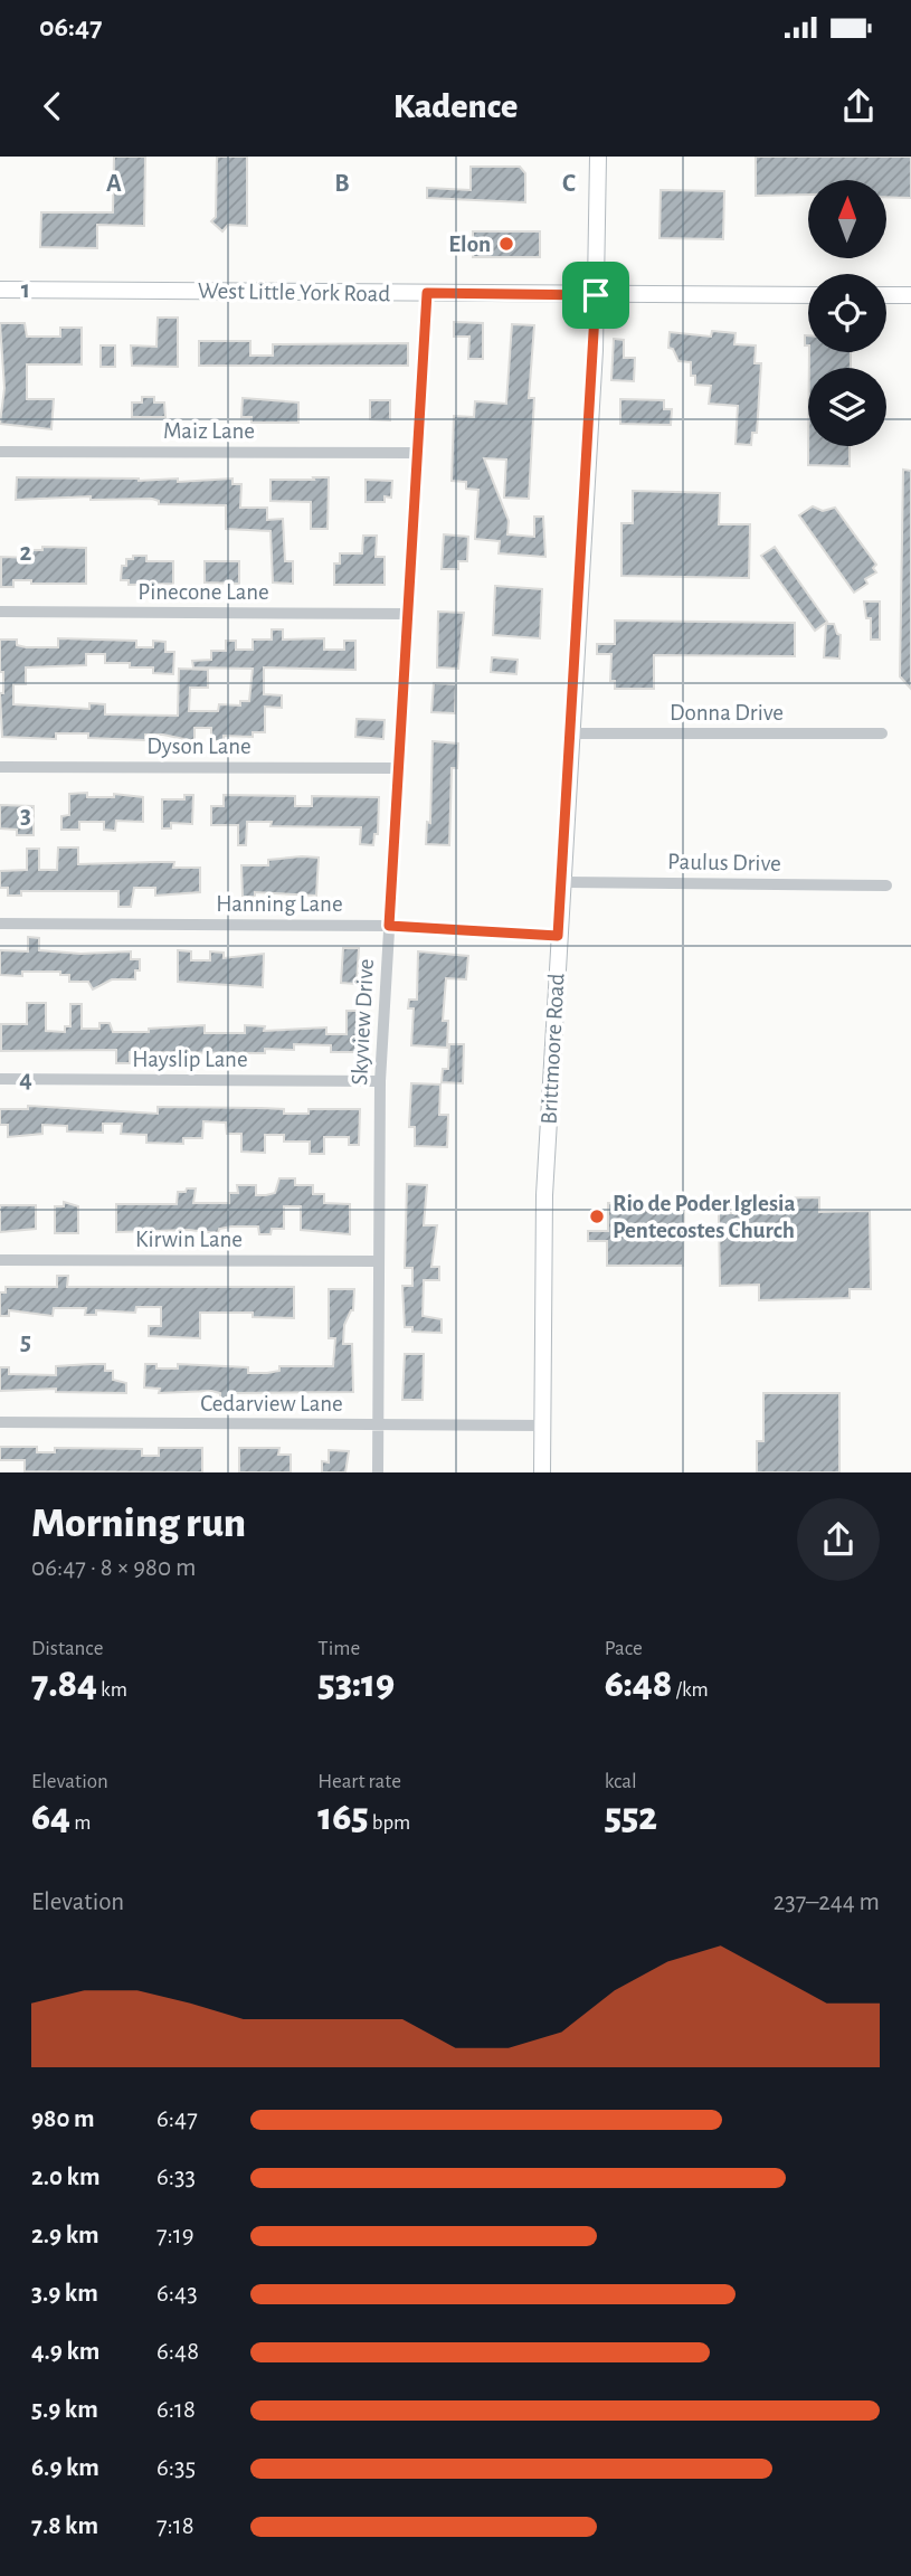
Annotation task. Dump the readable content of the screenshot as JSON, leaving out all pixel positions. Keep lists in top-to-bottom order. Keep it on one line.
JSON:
{"streets":{"main road":["West Little York Road","Brittmoore Road"],"street":["Maiz Lane","Pinecone Lane","Donna Drive","Dyson Lane","Paulus Drive","Hanning Lane","Skyview Drive","Hayslip Lane","Kirwin Lane","Cedarview Lane"]},"crossings":[["West Little York Road","Skyview Drive"],["West Little York Road","Brittmoore Road"],["Maiz Lane","Skyview Drive"],["Pinecone Lane","Skyview Drive"],["Donna Drive","Brittmoore Road"],["Dyson Lane","Skyview Drive"],["Paulus Drive","Brittmoore Road"],["Hanning Lane","Skyview Drive"],["Hanning Lane","Brittmoore Road"],["Skyview Drive","Hayslip Lane"],["Skyview Drive","Kirwin Lane"],["Skyview Drive","Cedarview Lane"],["Brittmoore Road","Cedarview Lane"]],"places":["Elon","Rio de Poder Iglesia Pentecostes Church"],"north":"top","page":{"status":"06:47","header":"Kadence","heading":["Morning run","06:47 · 8 × 980 m"],"stats":[["Distance","7.84 km"],["Time","53:19"],["Pace","6:48 /km"],["Elevation","64 m"],["Heart rate","165 bpm"],["kcal","552"]],"chart":["Elevation","237–244 m"],"list":[{"name":"980 m","note":"6:47"},{"name":"2.0 km","note":"6:33"},{"name":"2.9 km","note":"7:19"},{"name":"3.9 km","note":"6:43"},{"name":"4.9 km","note":"6:48"},{"name":"5.9 km","note":"6:18"},{"name":"6.9 km","note":"6:35"},{"name":"7.8 km","note":"7:18"}]},"grid":{"columns":["A","B","C"],"rows":["1","2","3","4","5"]}}
